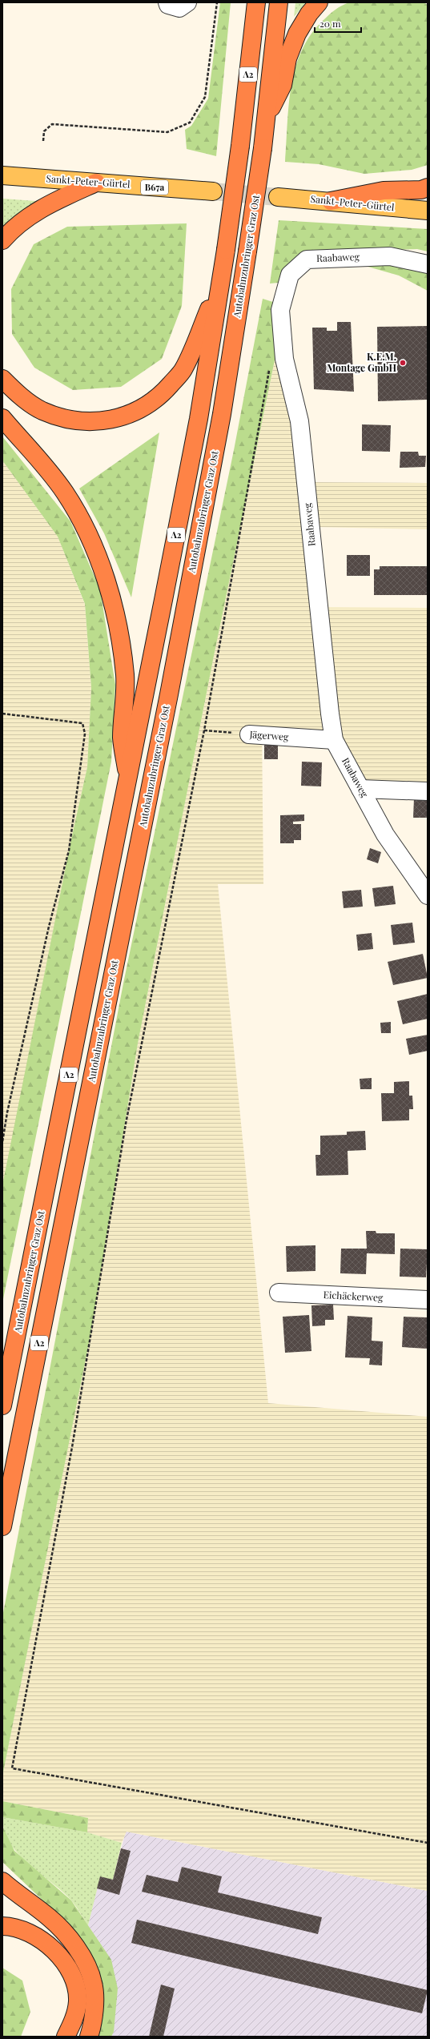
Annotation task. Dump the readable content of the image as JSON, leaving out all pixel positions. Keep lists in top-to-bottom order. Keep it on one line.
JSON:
{"streets":{"highway":["A2","Autobahnzubringer Graz Ost"],"main road":["Sankt-Peter-Gürtel","B67a"],"street":["Raabaweg","Jägerweg","Eichäckerweg"]},"crossings":[["Raabaweg","Jägerweg"]],"places":["K.E.M. Montage GmbH"],"scale_bar":"20 m"}
